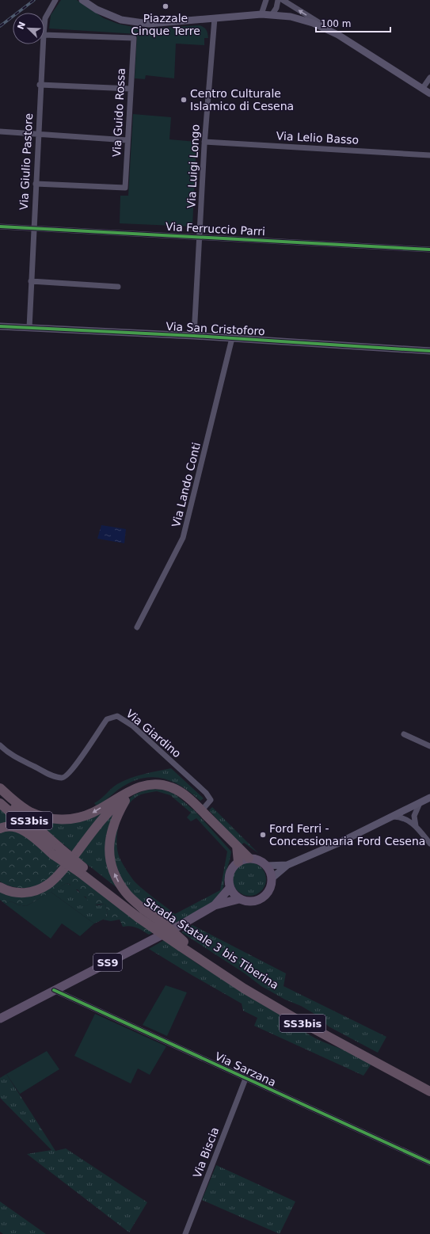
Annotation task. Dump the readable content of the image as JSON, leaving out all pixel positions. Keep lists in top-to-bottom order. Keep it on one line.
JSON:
{"streets":{"highway":["SS3bis","Strada Statale 3 bis Tiberina"],"main road":["Via San Cristoforo","SS9"],"street":["Via Guido Rossa","Via Lelio Basso","Via Giulio Pastore","Via Luigi Longo","Via Ferruccio Parri","Via Lando Conti","Via Giardino","Via Sarzana","Via Biscia"]},"crossings":[["Via Guido Rossa","Via Giulio Pastore"],["Via Lelio Basso","Via Luigi Longo"],["Via Giulio Pastore","Via Ferruccio Parri"],["Via Giulio Pastore","Via San Cristoforo"],["Via Luigi Longo","Via Ferruccio Parri"],["Via Luigi Longo","Via San Cristoforo"],["Via San Cristoforo","Via Lando Conti"],["SS9","Via Sarzana"],["Via Sarzana","Via Biscia"]],"places":["Piazzale Cinque Terre","Centro Culturale Islamico di Cesena","Ford Ferri - Concessionaria Ford Cesena"],"scale_bar":"100 m","north":"top left"}
